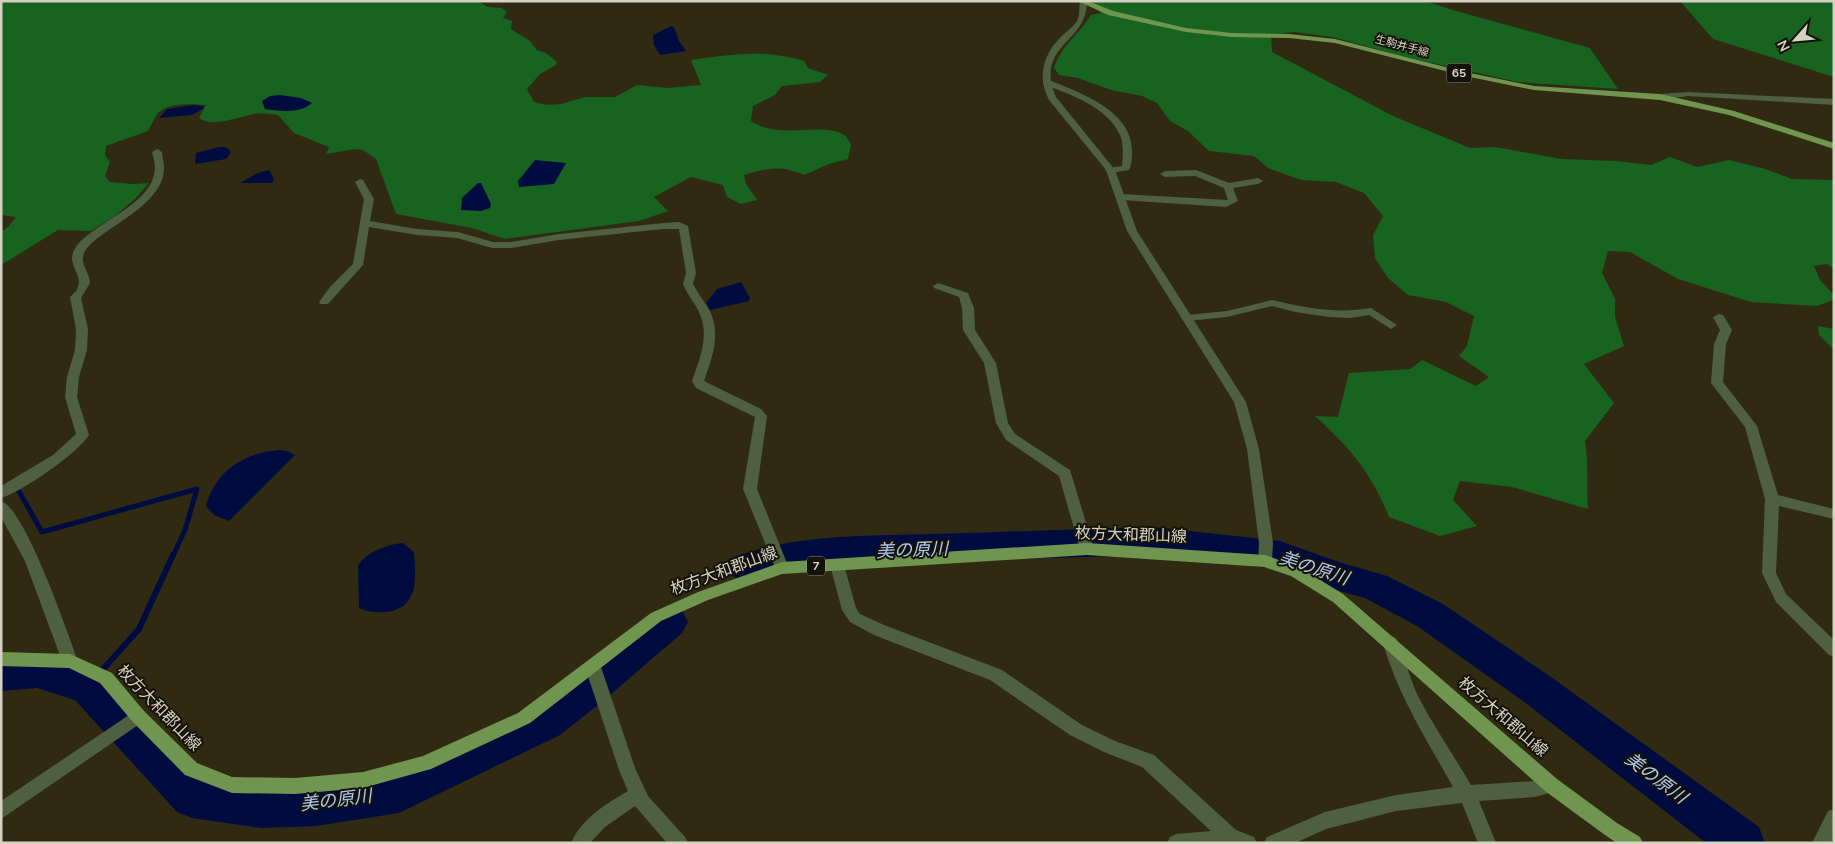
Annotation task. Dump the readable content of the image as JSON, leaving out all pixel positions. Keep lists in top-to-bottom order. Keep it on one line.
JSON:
{"streets":{"main road":["生駒井手線","65","枚方大和郡山線","7"]},"water":["美の原川"],"north":"bottom left"}
